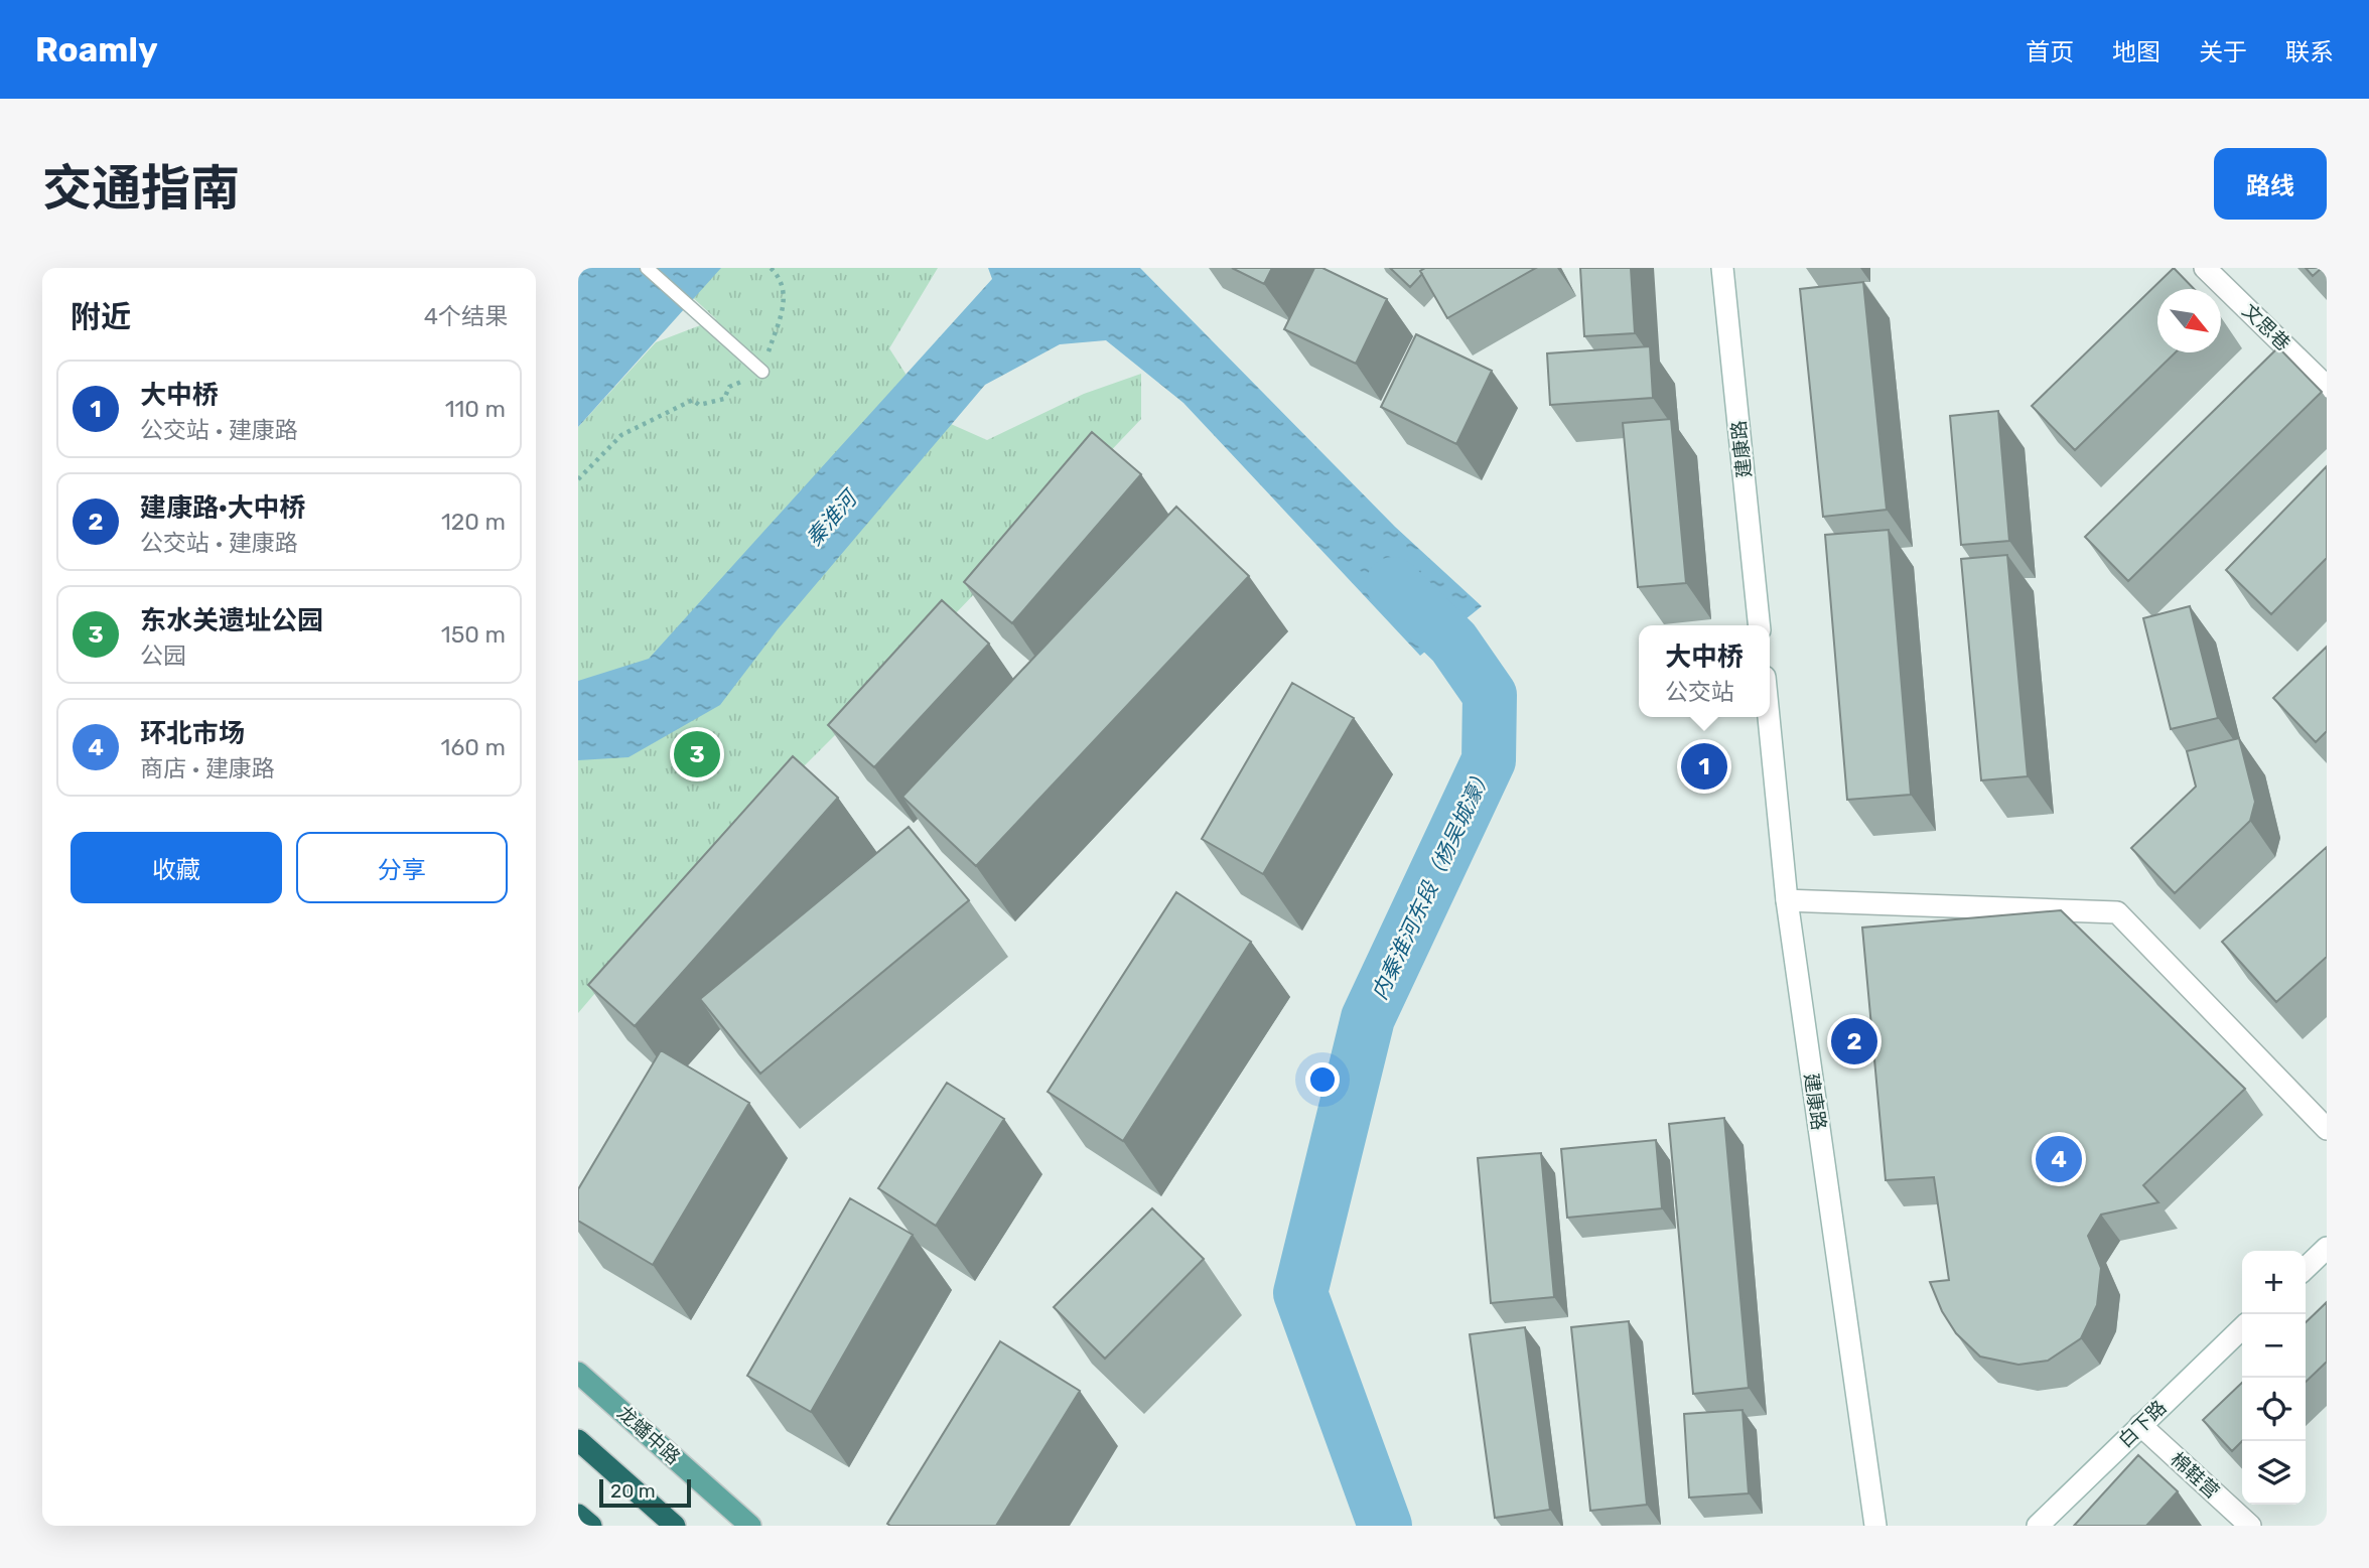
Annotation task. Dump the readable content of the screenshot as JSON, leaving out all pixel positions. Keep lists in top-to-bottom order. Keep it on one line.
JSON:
{"streets":{"main road":["文思巷","建康路","白下路","龙蟠中路","棉鞋营"]},"crossings":[["白下路","棉鞋营"]],"water":["秦淮河","内秦淮河东段（杨吴城濠）"],"scale_bar":"20 m","north":"bottom right","page":{"header":"Roamly","nav":["首页","地图","关于","联系"],"title":"交通指南","buttons":["路线",["收藏","分享"]],"heading":["附近","4个结果"],"list":[{"mark":"1","name":"大中桥","note":"公交站 · 建康路","value":"110 m"},{"mark":"2","name":"建康路·大中桥","note":"公交站 · 建康路","value":"120 m"},{"mark":"3","name":"东水关遗址公园","note":"公园","value":"150 m"},{"mark":"4","name":"环北市场","note":"商店 · 建康路","value":"160 m"}],"popup":["大中桥","公交站"],"pins":["3","1","2","4"],"map_buttons":["+","−"],"scale":"20 m"}}
